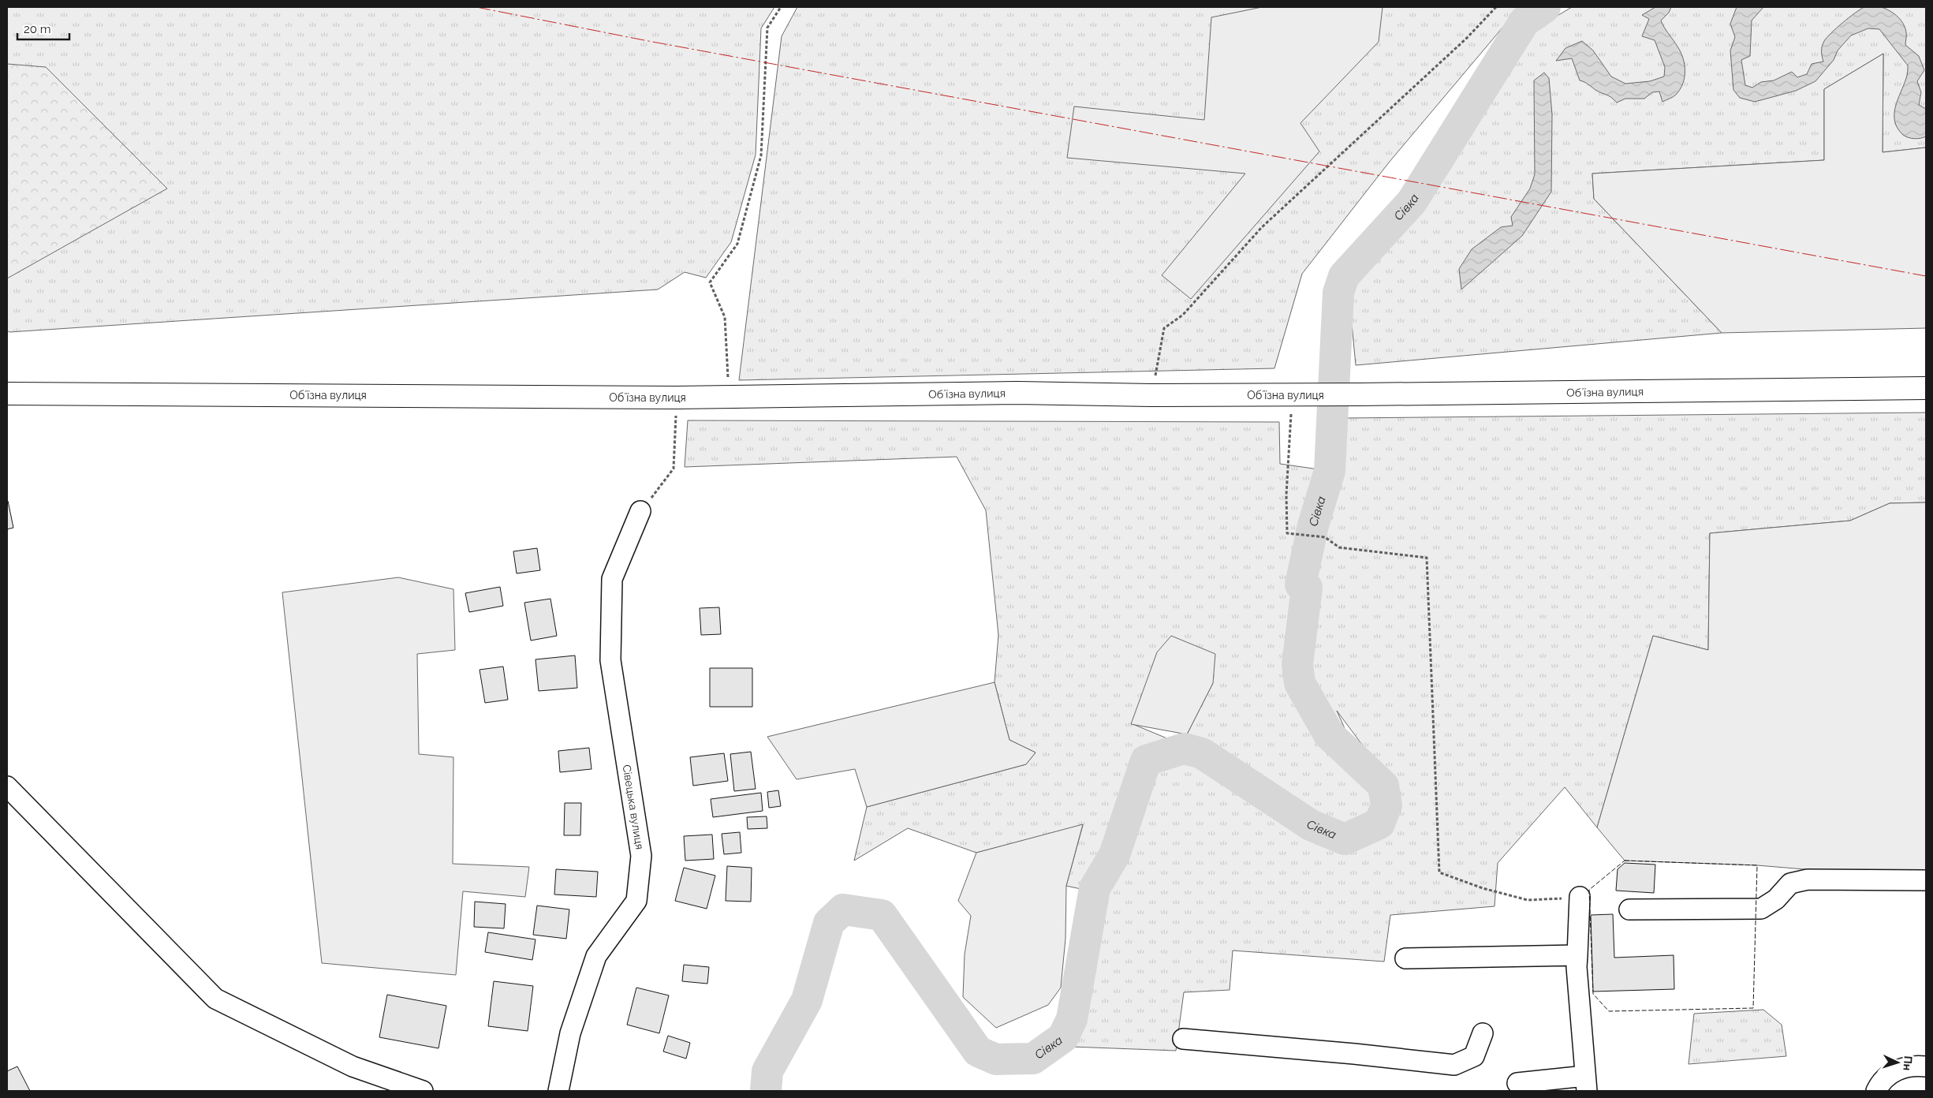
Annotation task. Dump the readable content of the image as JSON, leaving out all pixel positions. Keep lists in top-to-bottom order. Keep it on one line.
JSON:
{"streets":{"main road":["Обʼїзна вулиця"],"street":["Сівецька вулиця"]},"water":["Сівка"],"scale_bar":"20 m","north":"right"}
